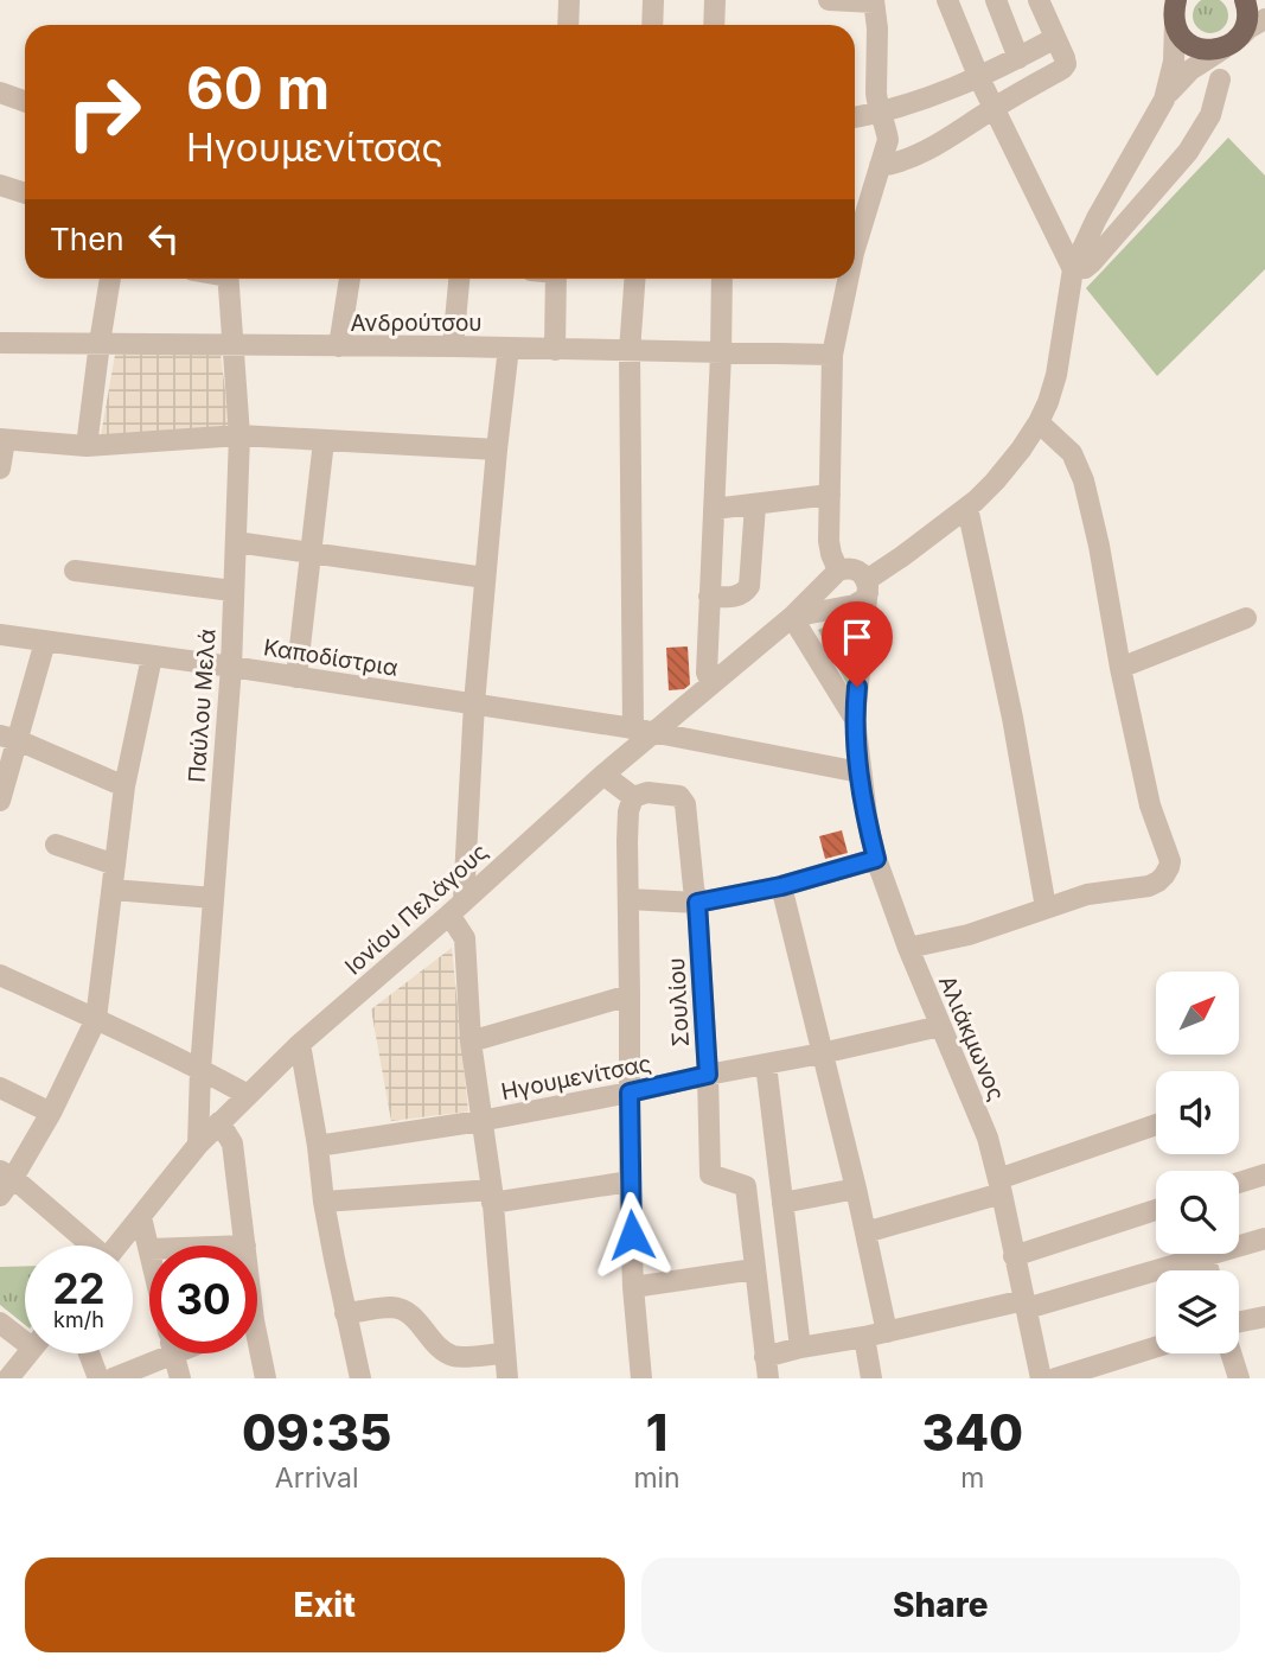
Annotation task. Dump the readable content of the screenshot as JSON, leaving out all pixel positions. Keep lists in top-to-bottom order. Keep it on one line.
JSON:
{"streets":{"street":["Ανδρούτσου","Καποδίστρια","Παύλου Μελά","Ιονίου Πελάγους","Σουλίου","Αλιάκμωνος","Ηγουμενίτσας"]},"crossings":[["Ανδρούτσου","Παύλου Μελά"],["Καποδίστρια","Παύλου Μελά"],["Καποδίστρια","Ιονίου Πελάγους"],["Καποδίστρια","Αλιάκμωνος"],["Παύλου Μελά","Ιονίου Πελάγους"],["Ιονίου Πελάγους","Αλιάκμωνος"],["Σουλίου","Ηγουμενίτσας"],["Αλιάκμωνος","Ηγουμενίτσας"]],"north":"top right","page":{"turn":["60 m","Ηγουμενίτσας"],"then":"Then","speed":"22 km/h","limit":"30","eta":["09:35","Arrival","1","min","340","m"],"buttons":["Exit","Share"]}}
